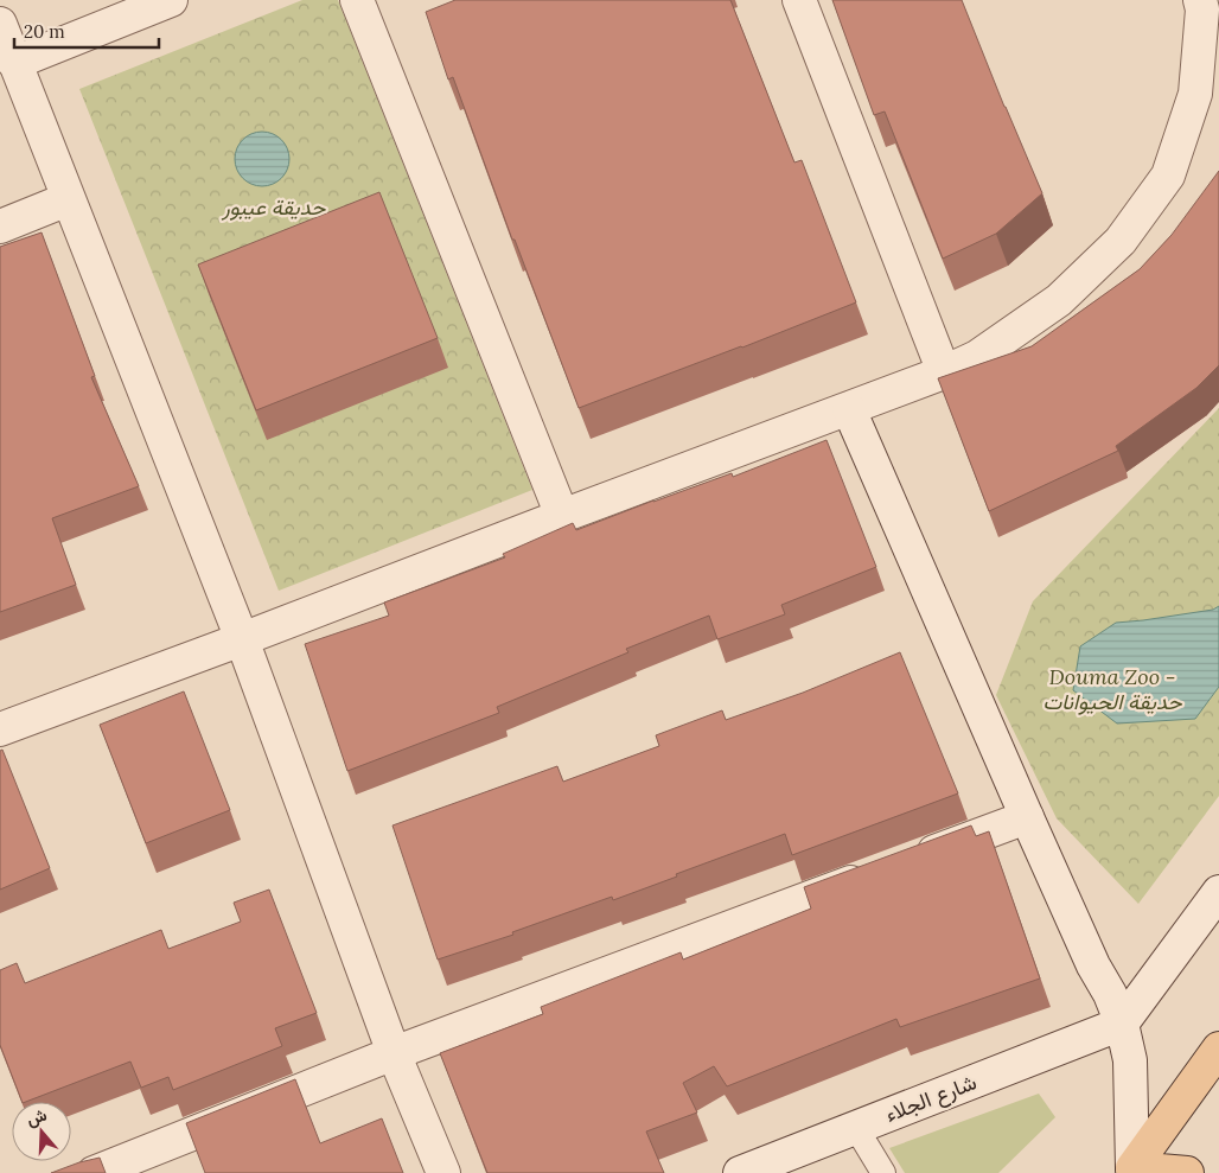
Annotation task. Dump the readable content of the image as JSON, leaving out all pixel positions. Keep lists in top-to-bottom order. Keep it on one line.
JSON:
{"streets":{"street":["شارع الجلاء"]},"parks":["حديقة عيبور","Douma Zoo - حديقة الحيوانات"],"scale_bar":"20 m","north":"top"}
